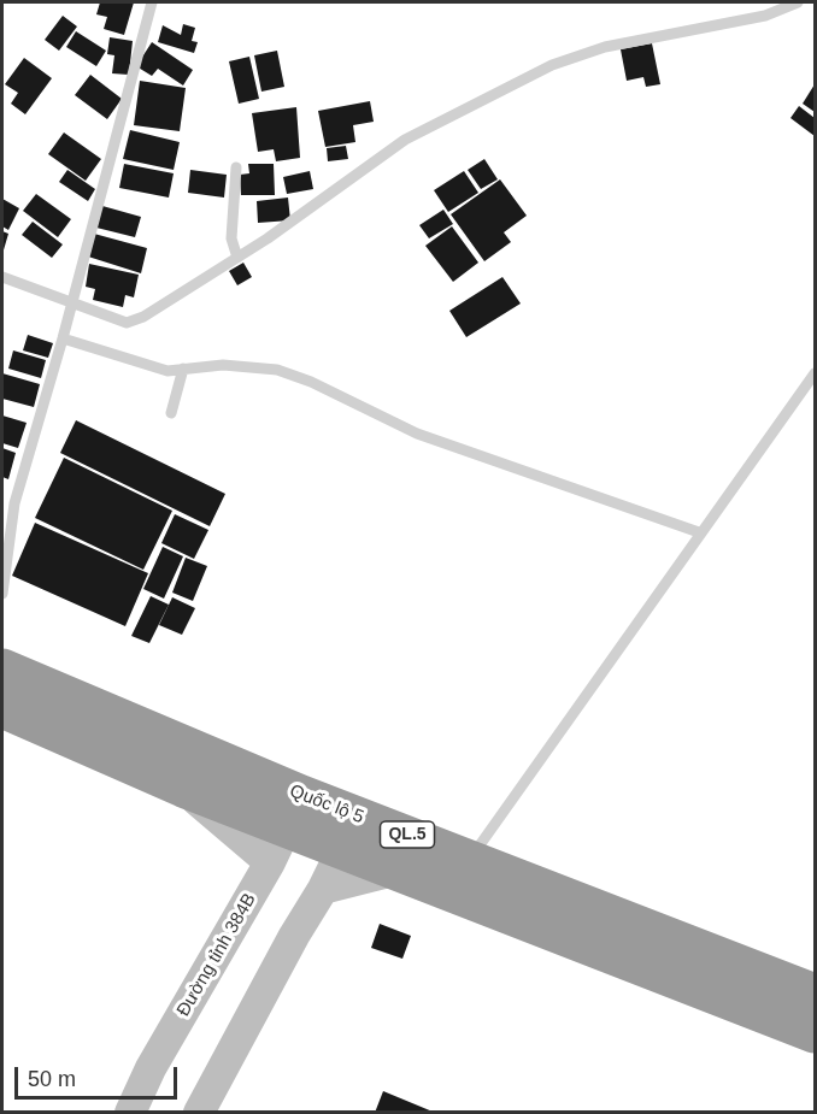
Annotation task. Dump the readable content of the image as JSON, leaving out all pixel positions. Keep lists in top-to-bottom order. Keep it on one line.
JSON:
{"streets":{"highway":["Quốc lộ 5","QL.5"],"street":["Đường tỉnh 384B"]},"crossings":[["Quốc lộ 5","Đường tỉnh 384B"]],"scale_bar":"50 m"}
